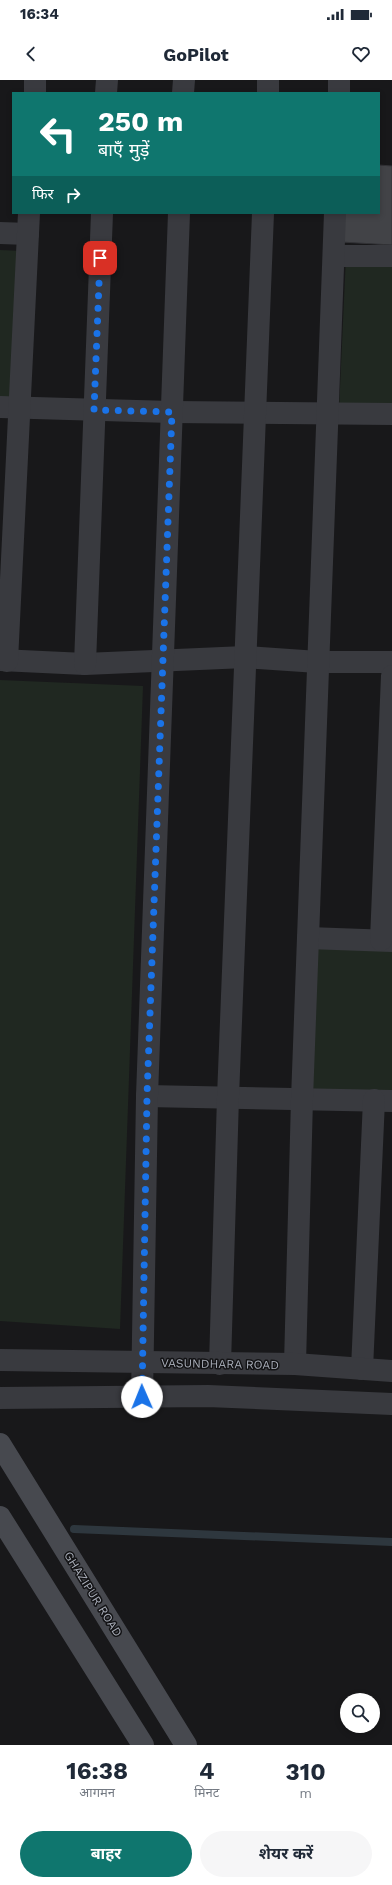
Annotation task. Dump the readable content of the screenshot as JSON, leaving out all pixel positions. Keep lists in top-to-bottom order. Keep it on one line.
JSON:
{"streets":{"main road":["GHAZIPUR ROAD"],"street":["VASUNDHARA ROAD"]},"page":{"status":"16:34","header":"GoPilot","turn":["250 m","बाएँ मुड़ें"],"then":"फिर","eta":["16:38","आगमन","4","मिनट","310","m"],"buttons":["बाहर","शेयर करें"]}}
